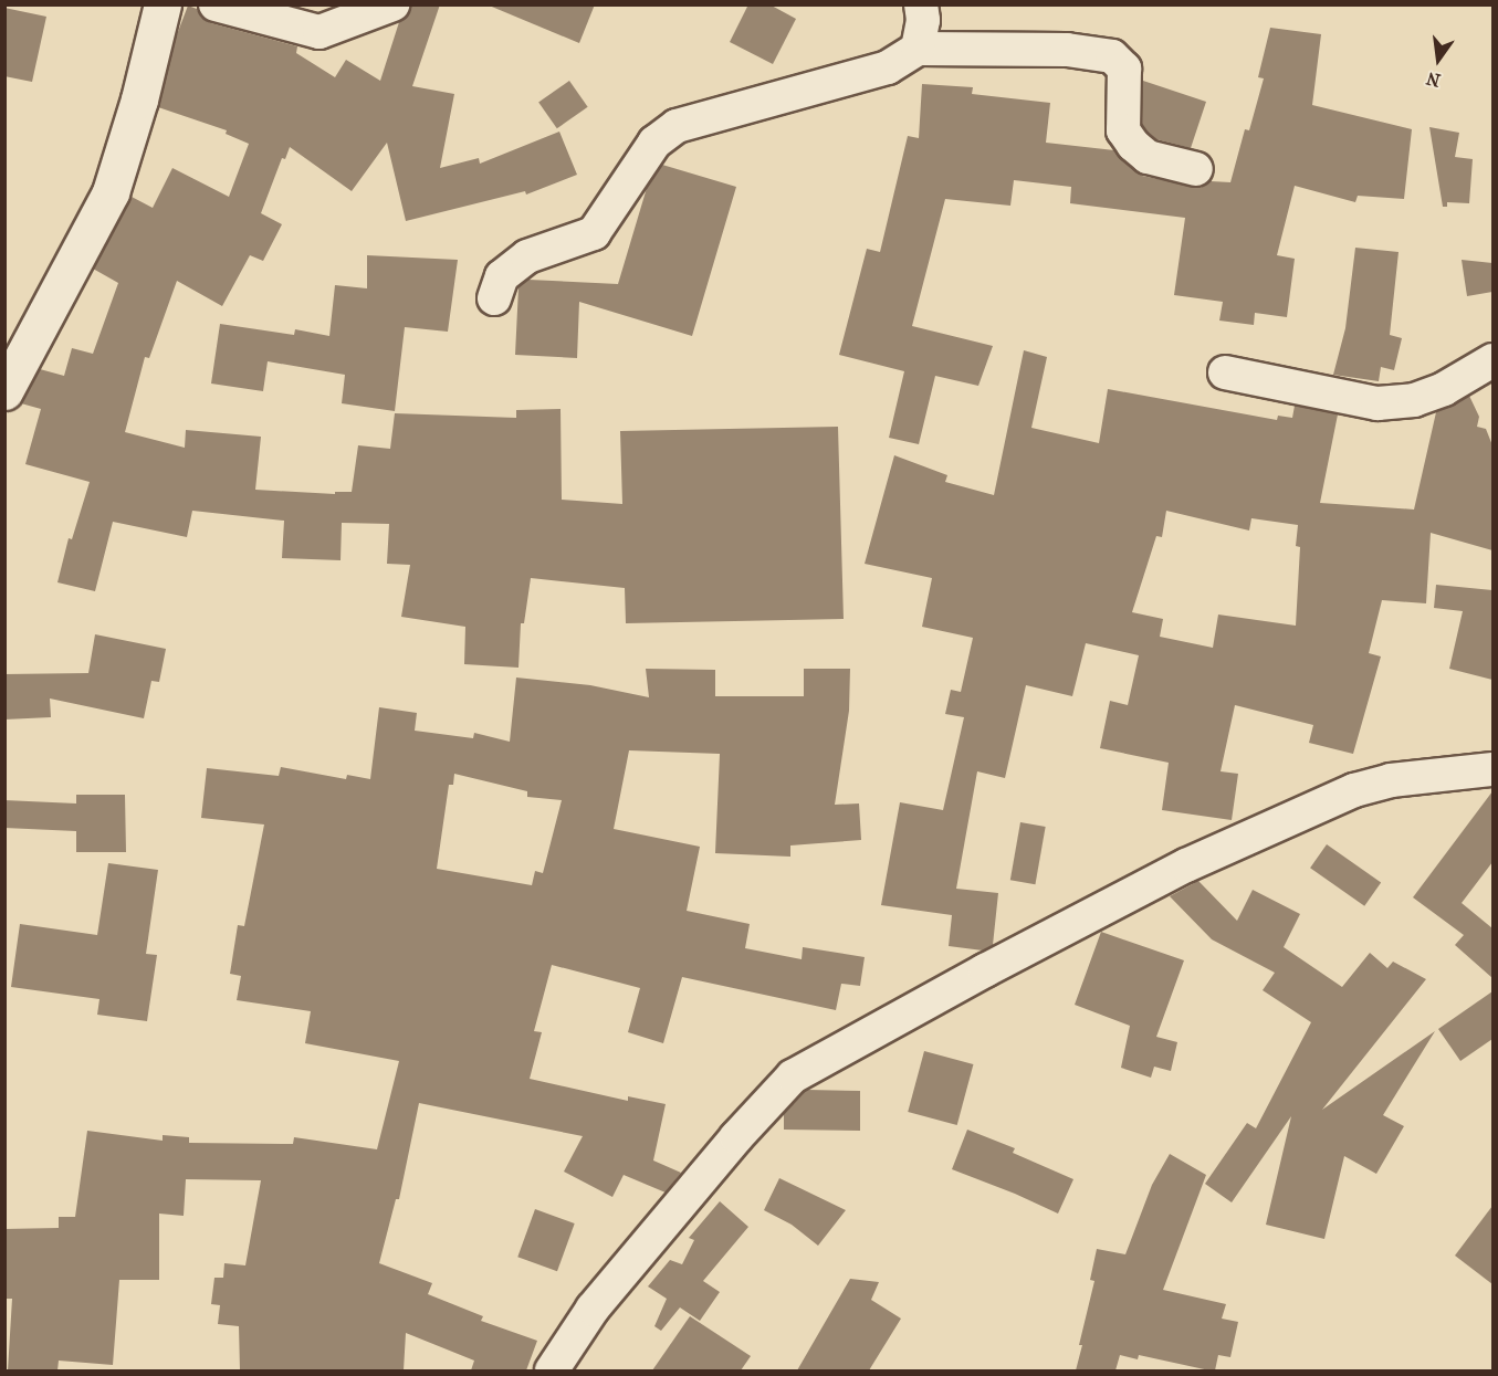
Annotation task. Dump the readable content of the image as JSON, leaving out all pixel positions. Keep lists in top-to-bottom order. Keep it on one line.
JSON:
{"north":"bottom"}
